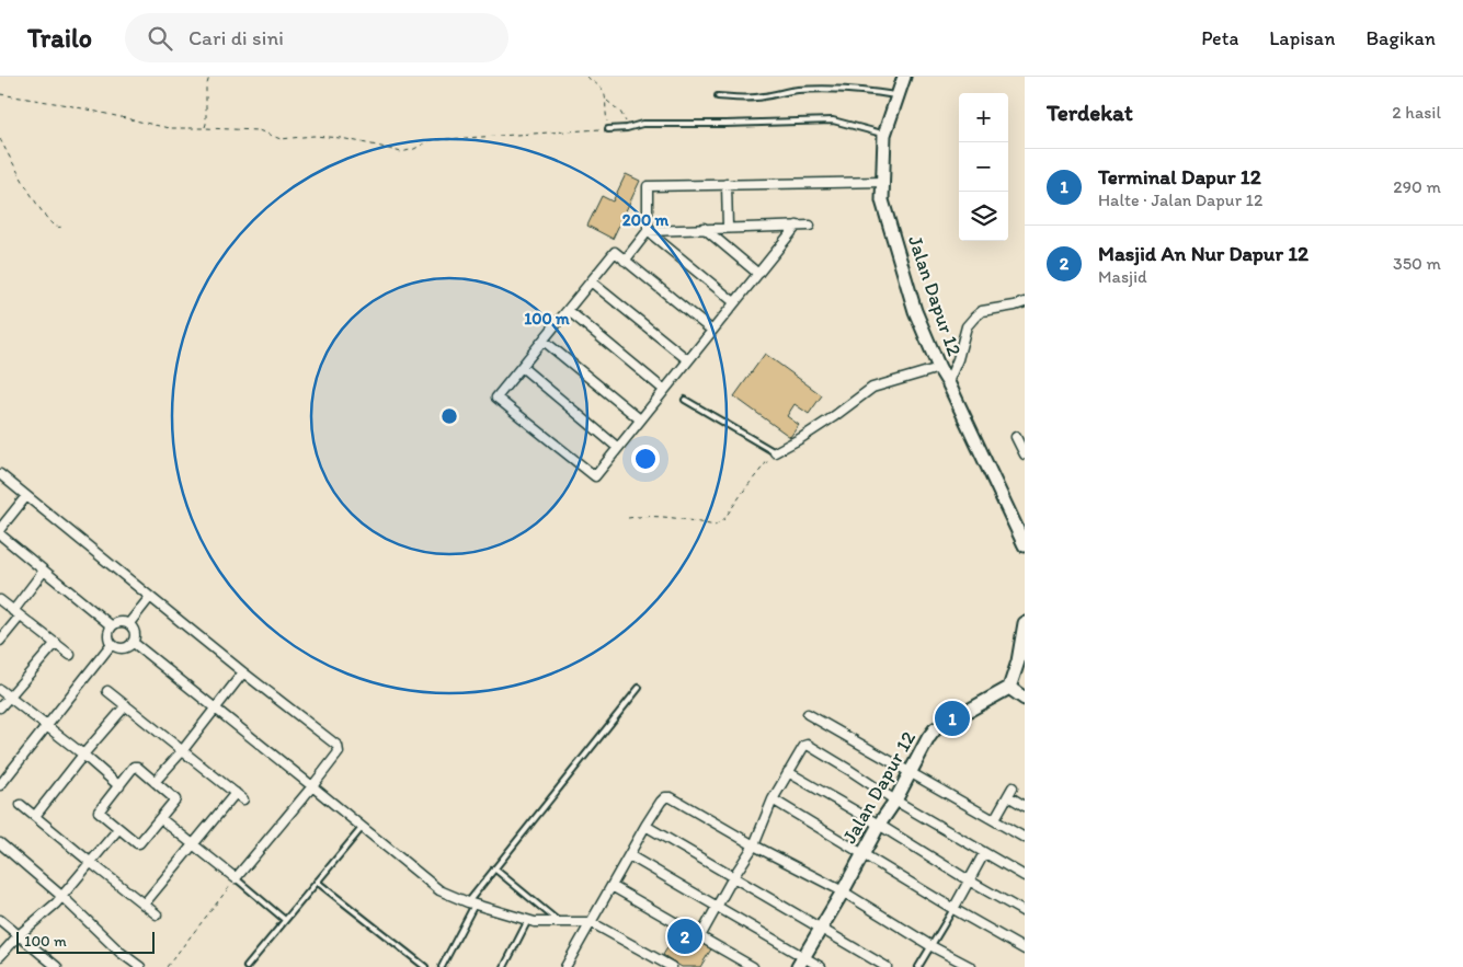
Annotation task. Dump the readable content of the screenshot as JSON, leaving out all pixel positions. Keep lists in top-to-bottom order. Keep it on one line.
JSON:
{"streets":{"street":["Jalan Dapur 12"]},"scale_bar":"100 m","page":{"header":"Trailo","search":"Cari di sini","nav":["Peta","Lapisan","Bagikan"],"heading":["Terdekat","2 hasil"],"map_buttons":["+","−"],"list":[{"mark":"1","name":"Terminal Dapur 12","note":"Halte · Jalan Dapur 12","value":"290 m"},{"mark":"2","name":"Masjid An Nur Dapur 12","note":"Masjid","value":"350 m"}],"pins":["1","2"],"scale":"100 m"},"rings":["200 m","100 m"]}
